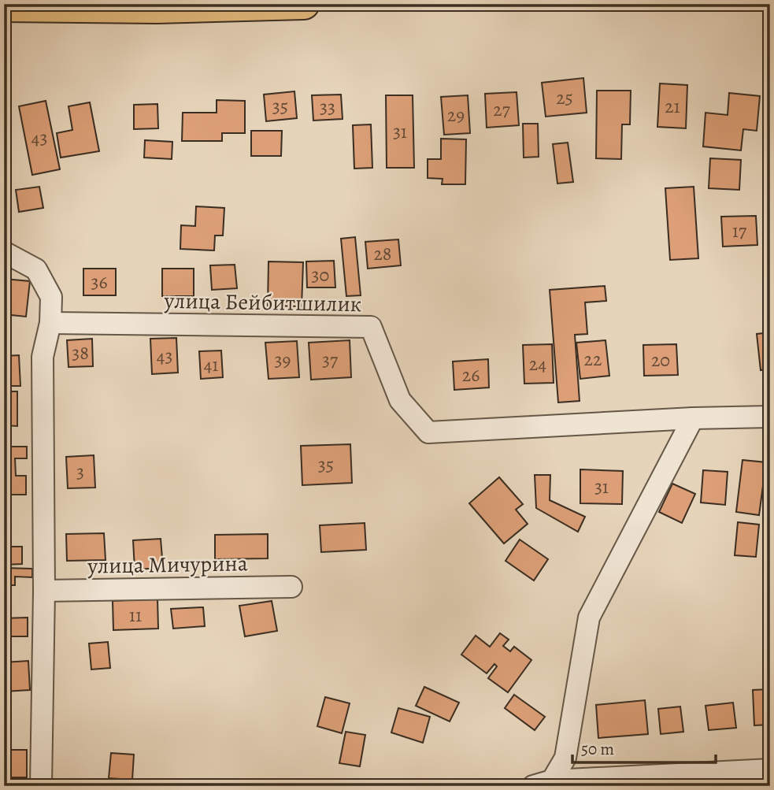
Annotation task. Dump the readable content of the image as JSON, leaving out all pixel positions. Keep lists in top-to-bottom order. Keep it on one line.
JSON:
{"streets":{"street":["улица Бейбитшилик","улица Мичурина"]},"house_numbers":["25","35","21","33","27","29","31","43","17","28","30","36","38","43","22","39","37","20","24","41","26","35","3","31","11"],"scale_bar":"50 m"}
